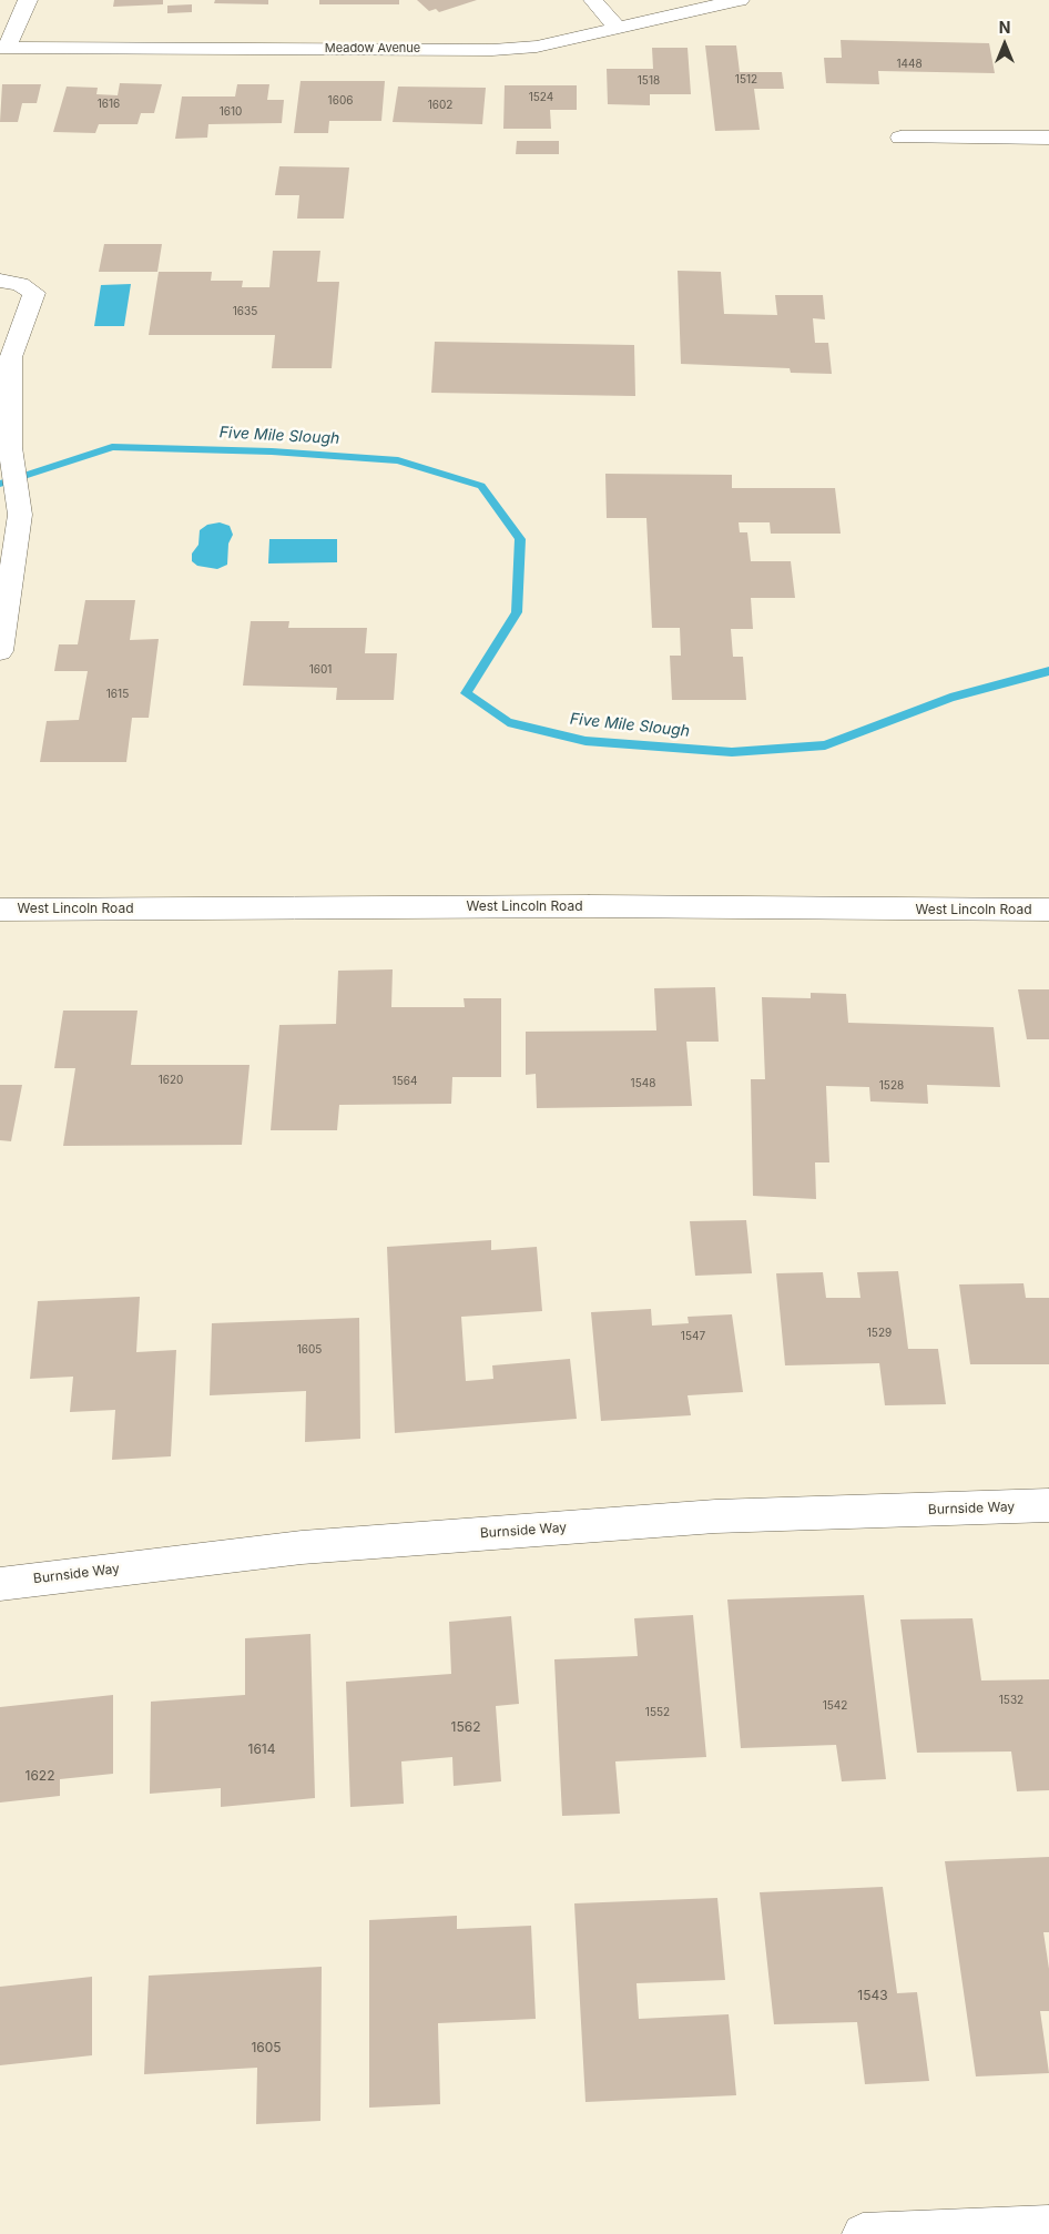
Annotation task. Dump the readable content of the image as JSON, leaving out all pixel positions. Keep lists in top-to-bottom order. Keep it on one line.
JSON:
{"streets":{"street":["Meadow Avenue","West Lincoln Road","Burnside Way"]},"water":["Five Mile Slough"],"house_numbers":["1448","1512","1518","1524","1606","1616","1602","1610","1635","1601","1615","1620","1564","1548","1528","1529","1547","1605","1532","1542","1552","1562","1614","1622","1543","1605"],"north":"top"}
